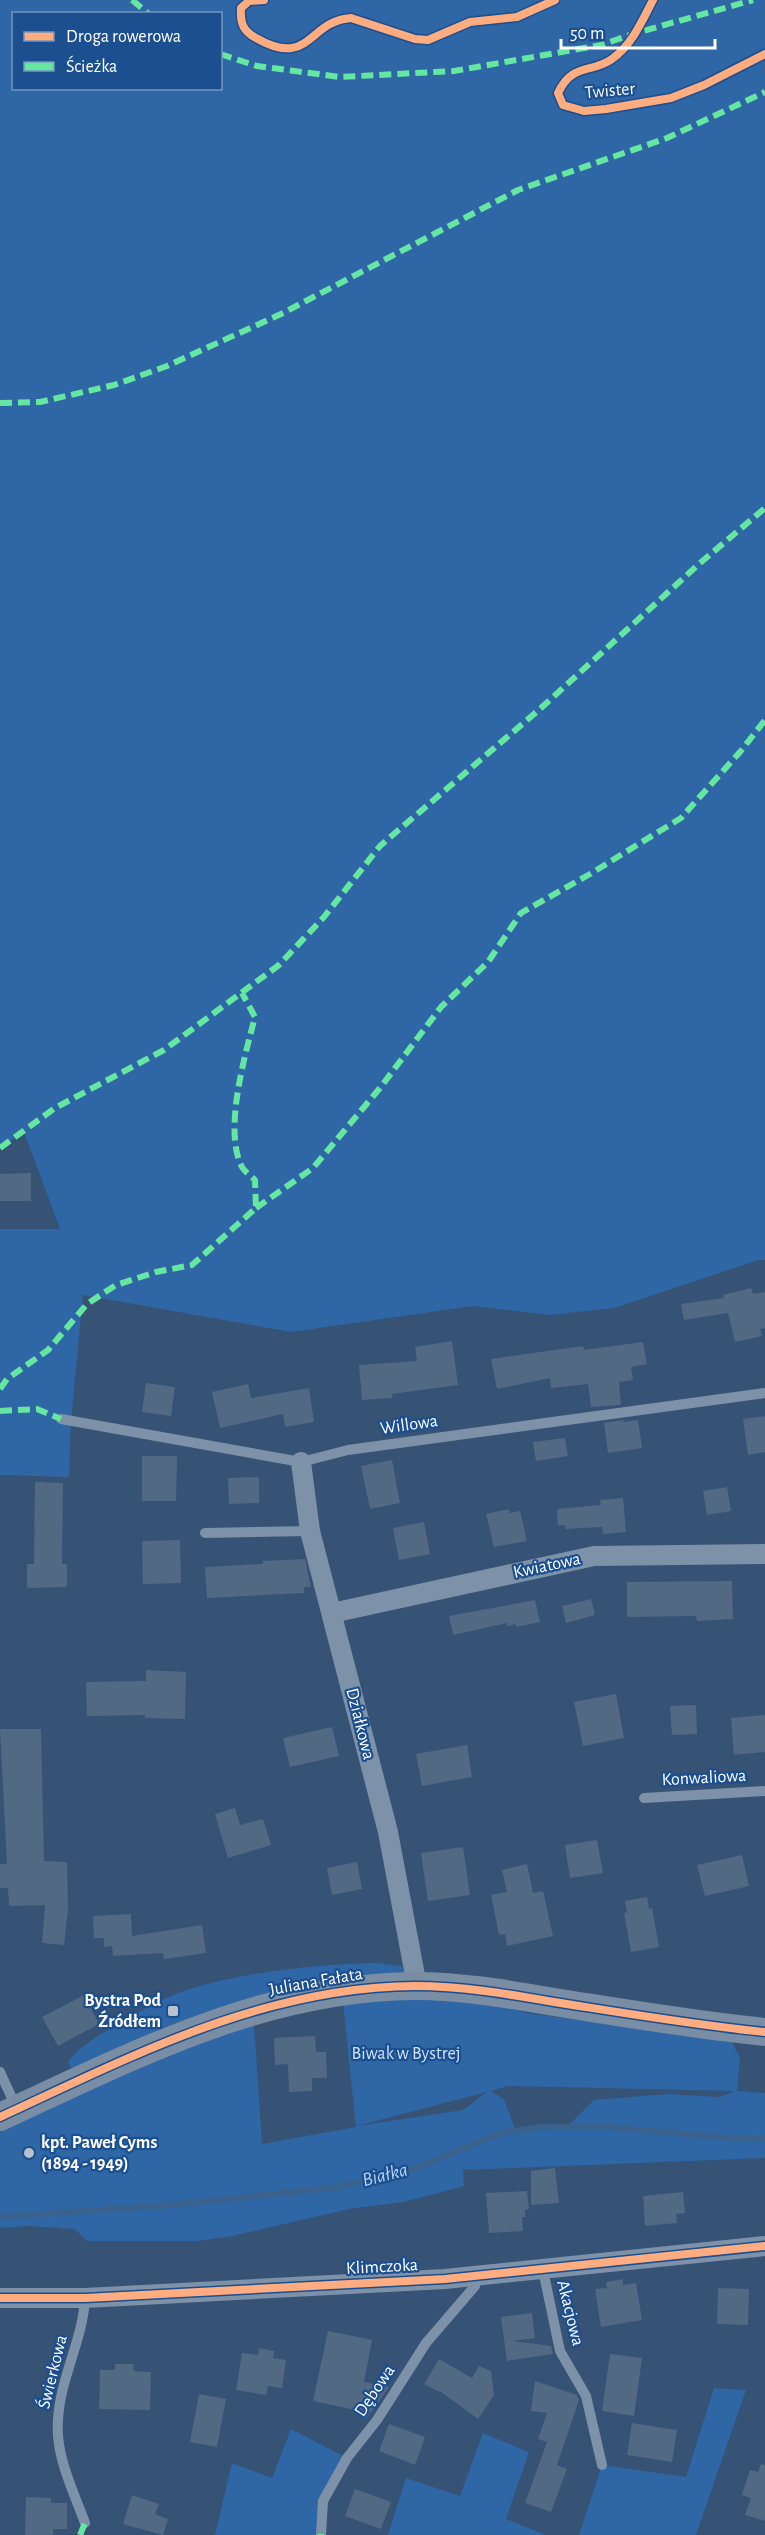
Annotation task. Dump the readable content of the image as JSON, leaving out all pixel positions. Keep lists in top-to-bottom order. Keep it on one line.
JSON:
{"streets":{"street":["Kwiatowa","Działkowa","Juliana Fałata","Klimczoka"],"lane":["Willowa","Konwaliowa","Akacjowa","Świerkowa","Dębowa"],"cycle path":["Twister"]},"crossings":[["Willowa","Działkowa"],["Kwiatowa","Działkowa"],["Działkowa","Juliana Fałata"],["Klimczoka","Akacjowa"],["Klimczoka","Świerkowa"],["Klimczoka","Dębowa"]],"water":["Białka"],"parks":["Biwak w Bystrej"],"places":{"transit":["Bystra Pod Źródłem"],"other":["kpt. Paweł Cyms (1894 - 1949)"]},"legend":["Droga rowerowa","Ścieżka"],"scale_bar":"50 m"}
